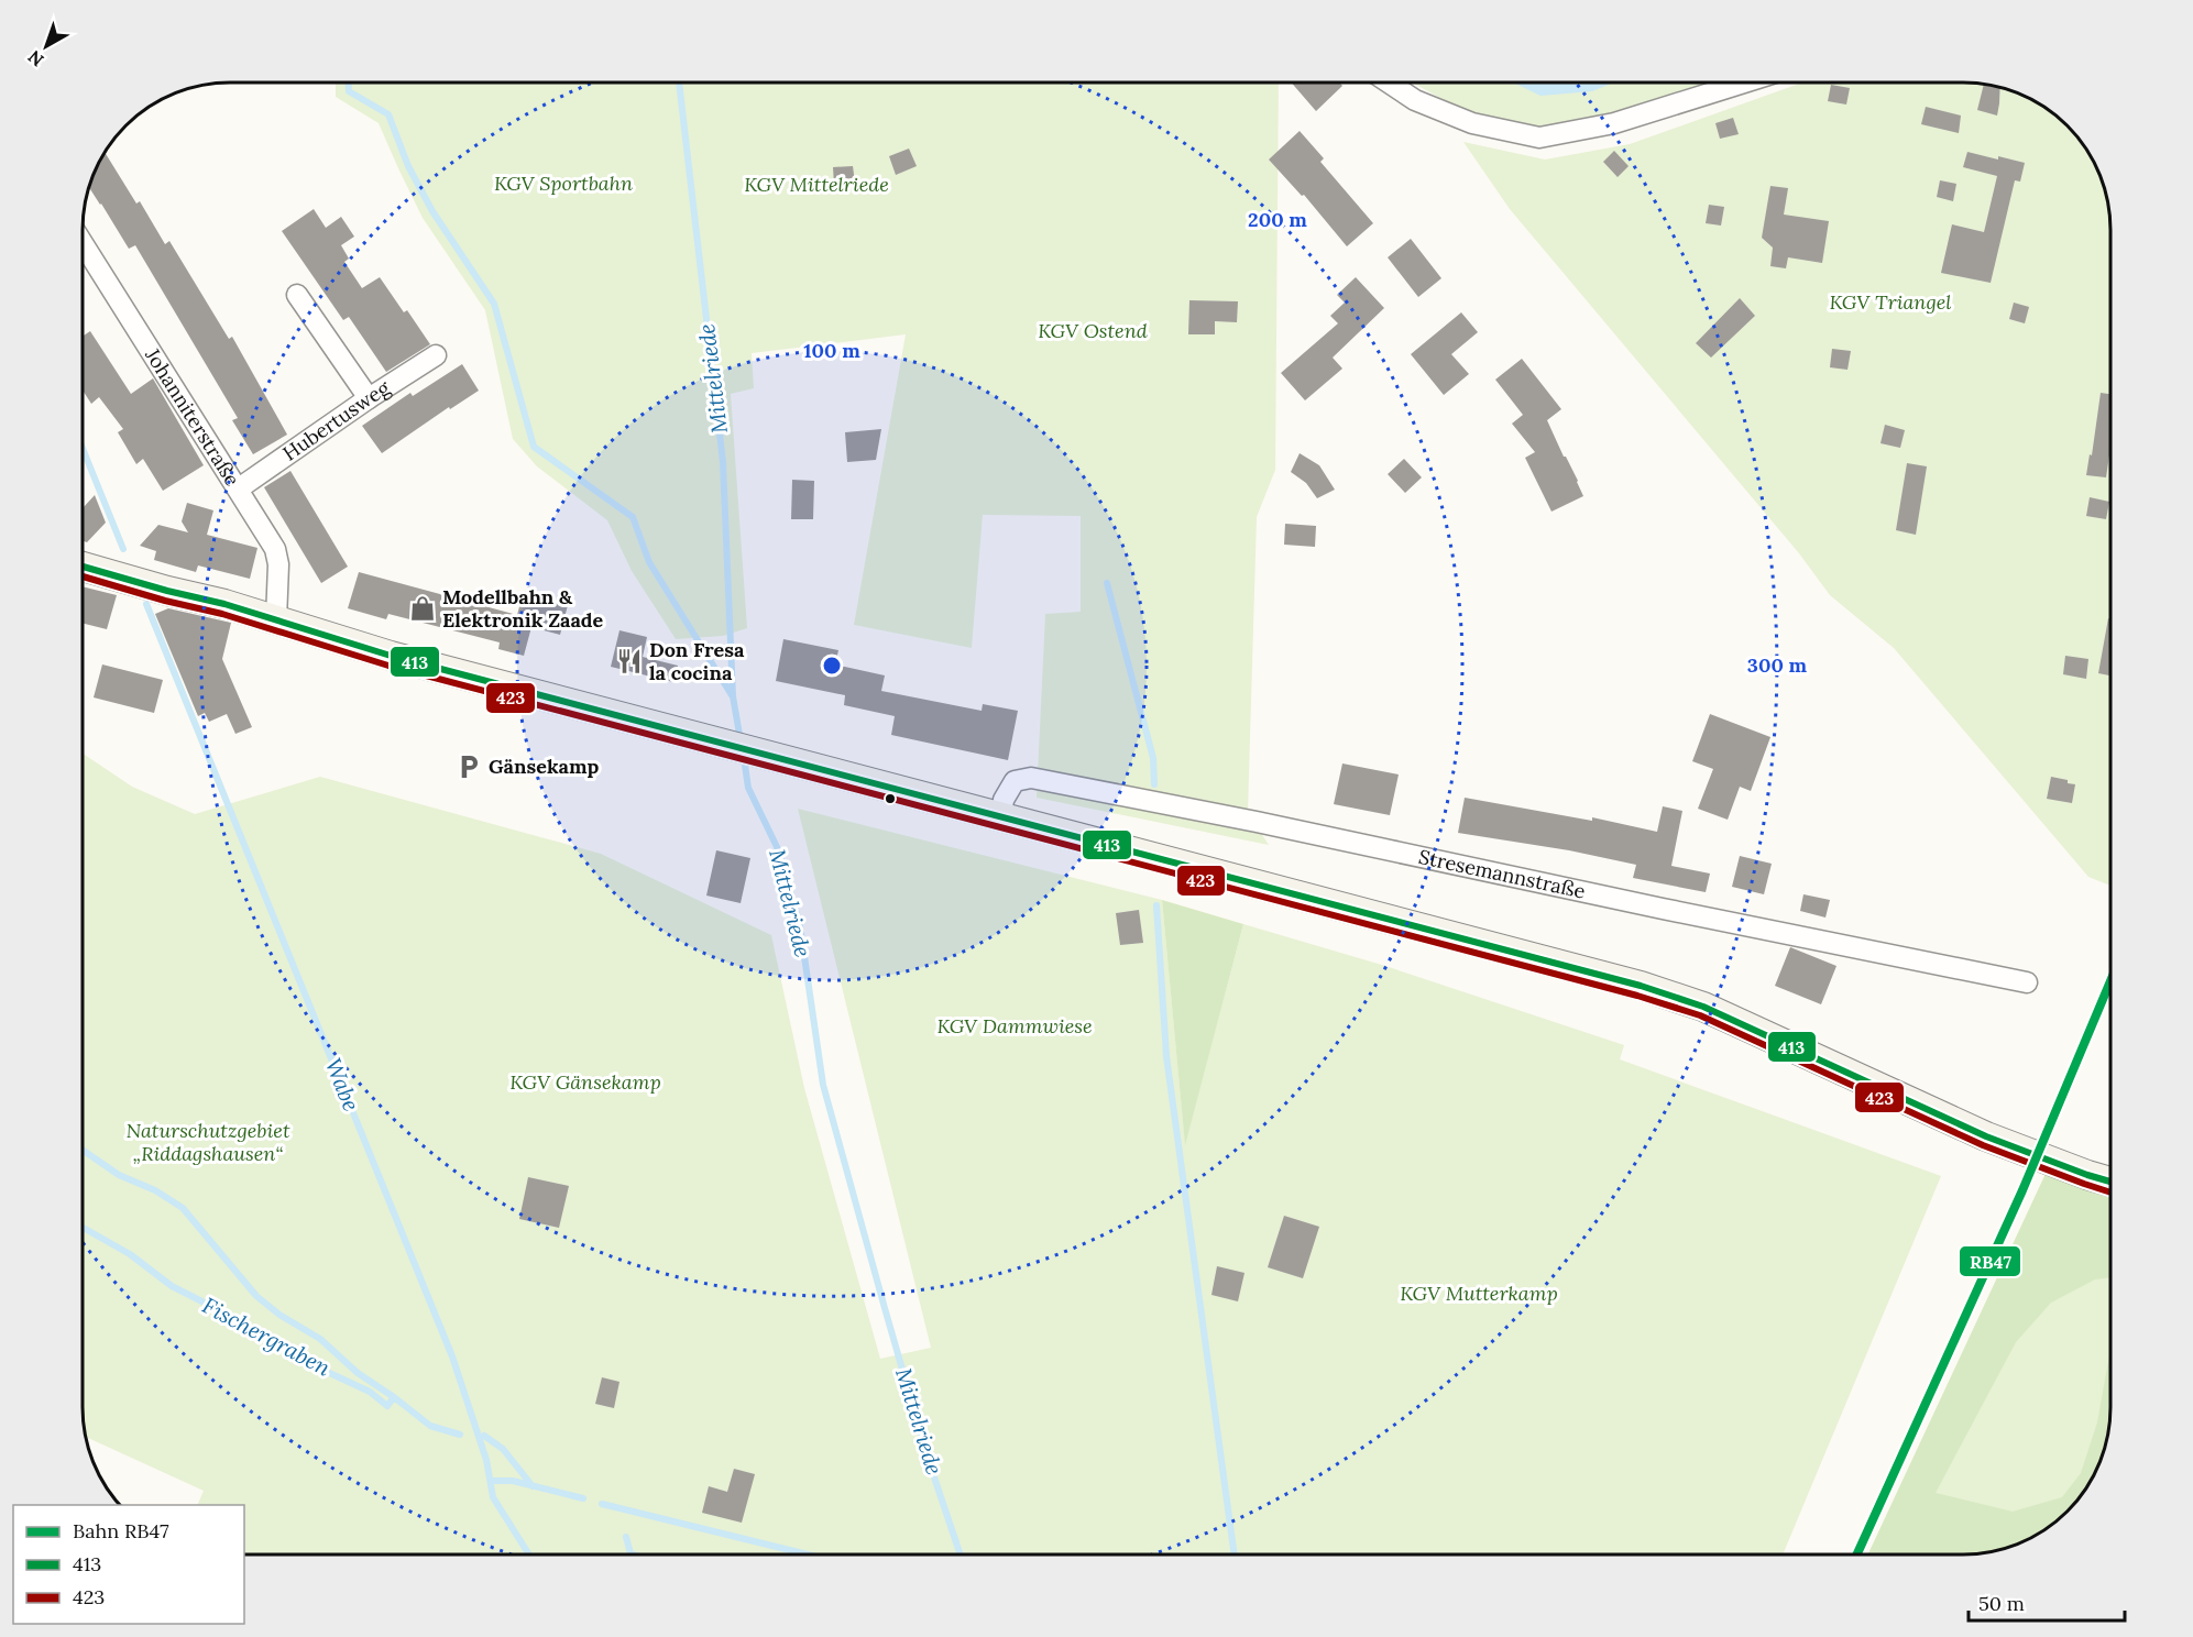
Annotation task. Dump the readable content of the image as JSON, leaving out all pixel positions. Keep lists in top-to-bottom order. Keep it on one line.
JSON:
{"streets":{"street":["Johanniterstraße","Hubertusweg","Stresemannstraße"]},"crossings":[["Johanniterstraße","Hubertusweg"]],"water":["Mittelriede","Wabe","Fischergraben"],"parks":["KGV Sportbahn","KGV Mittelriede","KGV Triangel","KGV Ostend","KGV Dammwiese","KGV Gänsekamp","Naturschutzgebiet „Riddagshausen“","KGV Mutterkamp"],"places":{"shop":["Modellbahn & Elektronik Zaade"],"restaurant":["Don Fresa la cocina"],"parking":["Gänsekamp"]},"lines":["transit line 413","transit line 423","rail line RB47"],"legend":["Bahn RB47","413","423"],"scale_bar":"50 m","north":"bottom left","rings":["200 m","100 m","300 m"]}
